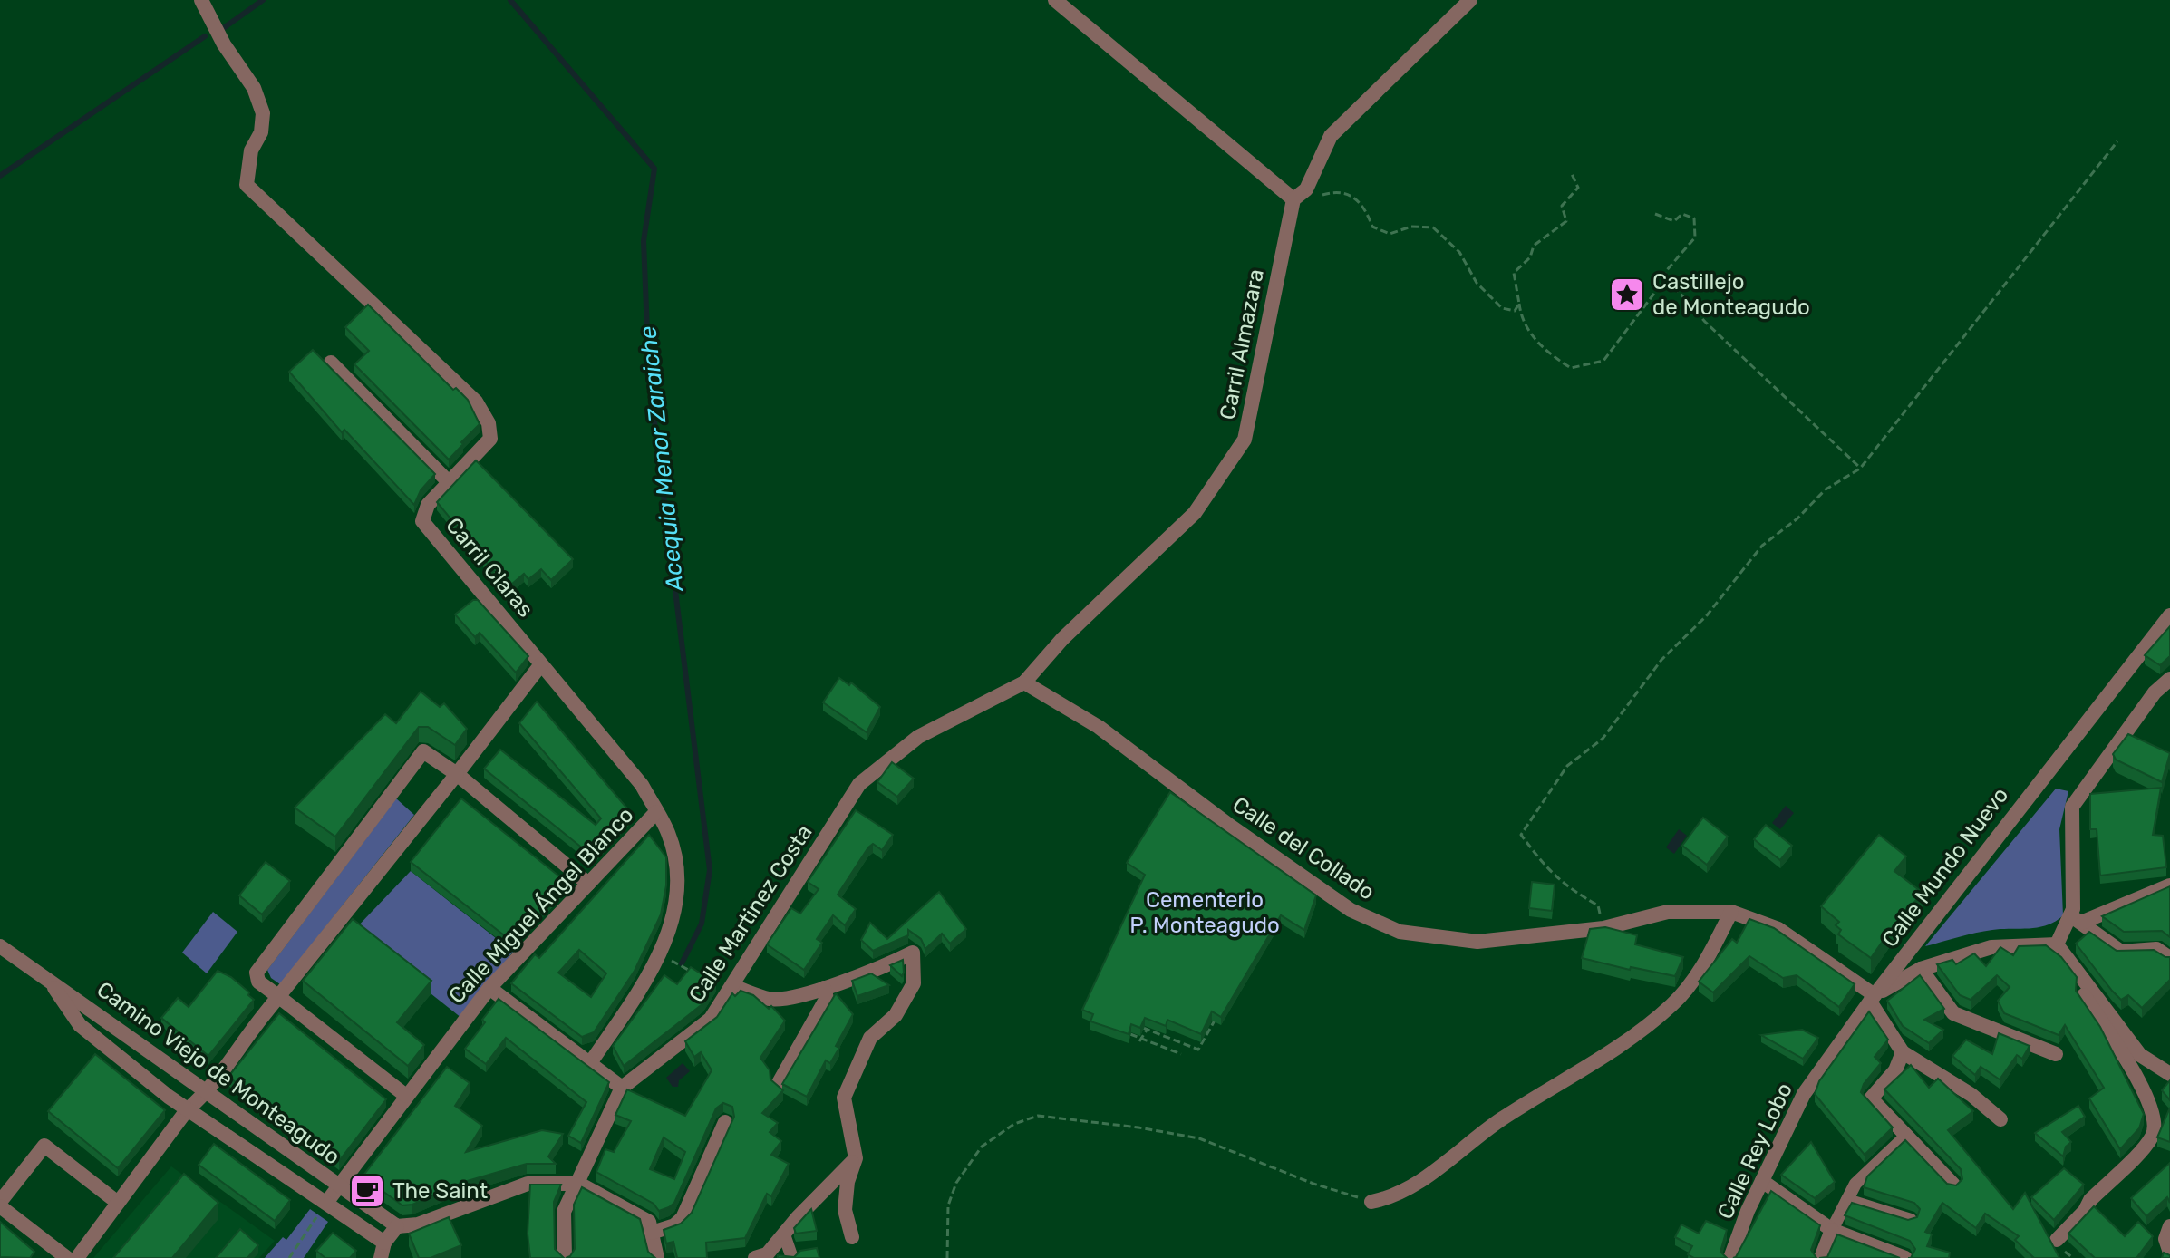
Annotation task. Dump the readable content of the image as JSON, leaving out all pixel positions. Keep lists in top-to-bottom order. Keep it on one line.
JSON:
{"streets":{"street":["Carril Almazara","Carril Claras","Calle del Collado","Calle Mundo Nuevo","Calle Miguel Ángel Blanco","Calle Martinez Costa","Camino Viejo de Monteagudo","Calle Rey Lobo"]},"crossings":[["Carril Almazara","Calle del Collado"],["Carril Almazara","Calle Martinez Costa"],["Carril Claras","Calle Miguel Ángel Blanco"],["Calle del Collado","Calle Mundo Nuevo"],["Calle del Collado","Calle Martinez Costa"],["Calle del Collado","Calle Rey Lobo"],["Calle Mundo Nuevo","Calle Rey Lobo"],["Calle Miguel Ángel Blanco","Camino Viejo de Monteagudo"]],"water":["Acequia Menor Zaraiche"],"parks":["Cementerio P. Monteagudo"],"places":{"place":["Castillejo de Monteagudo"],"cafe":["The Saint"]}}
